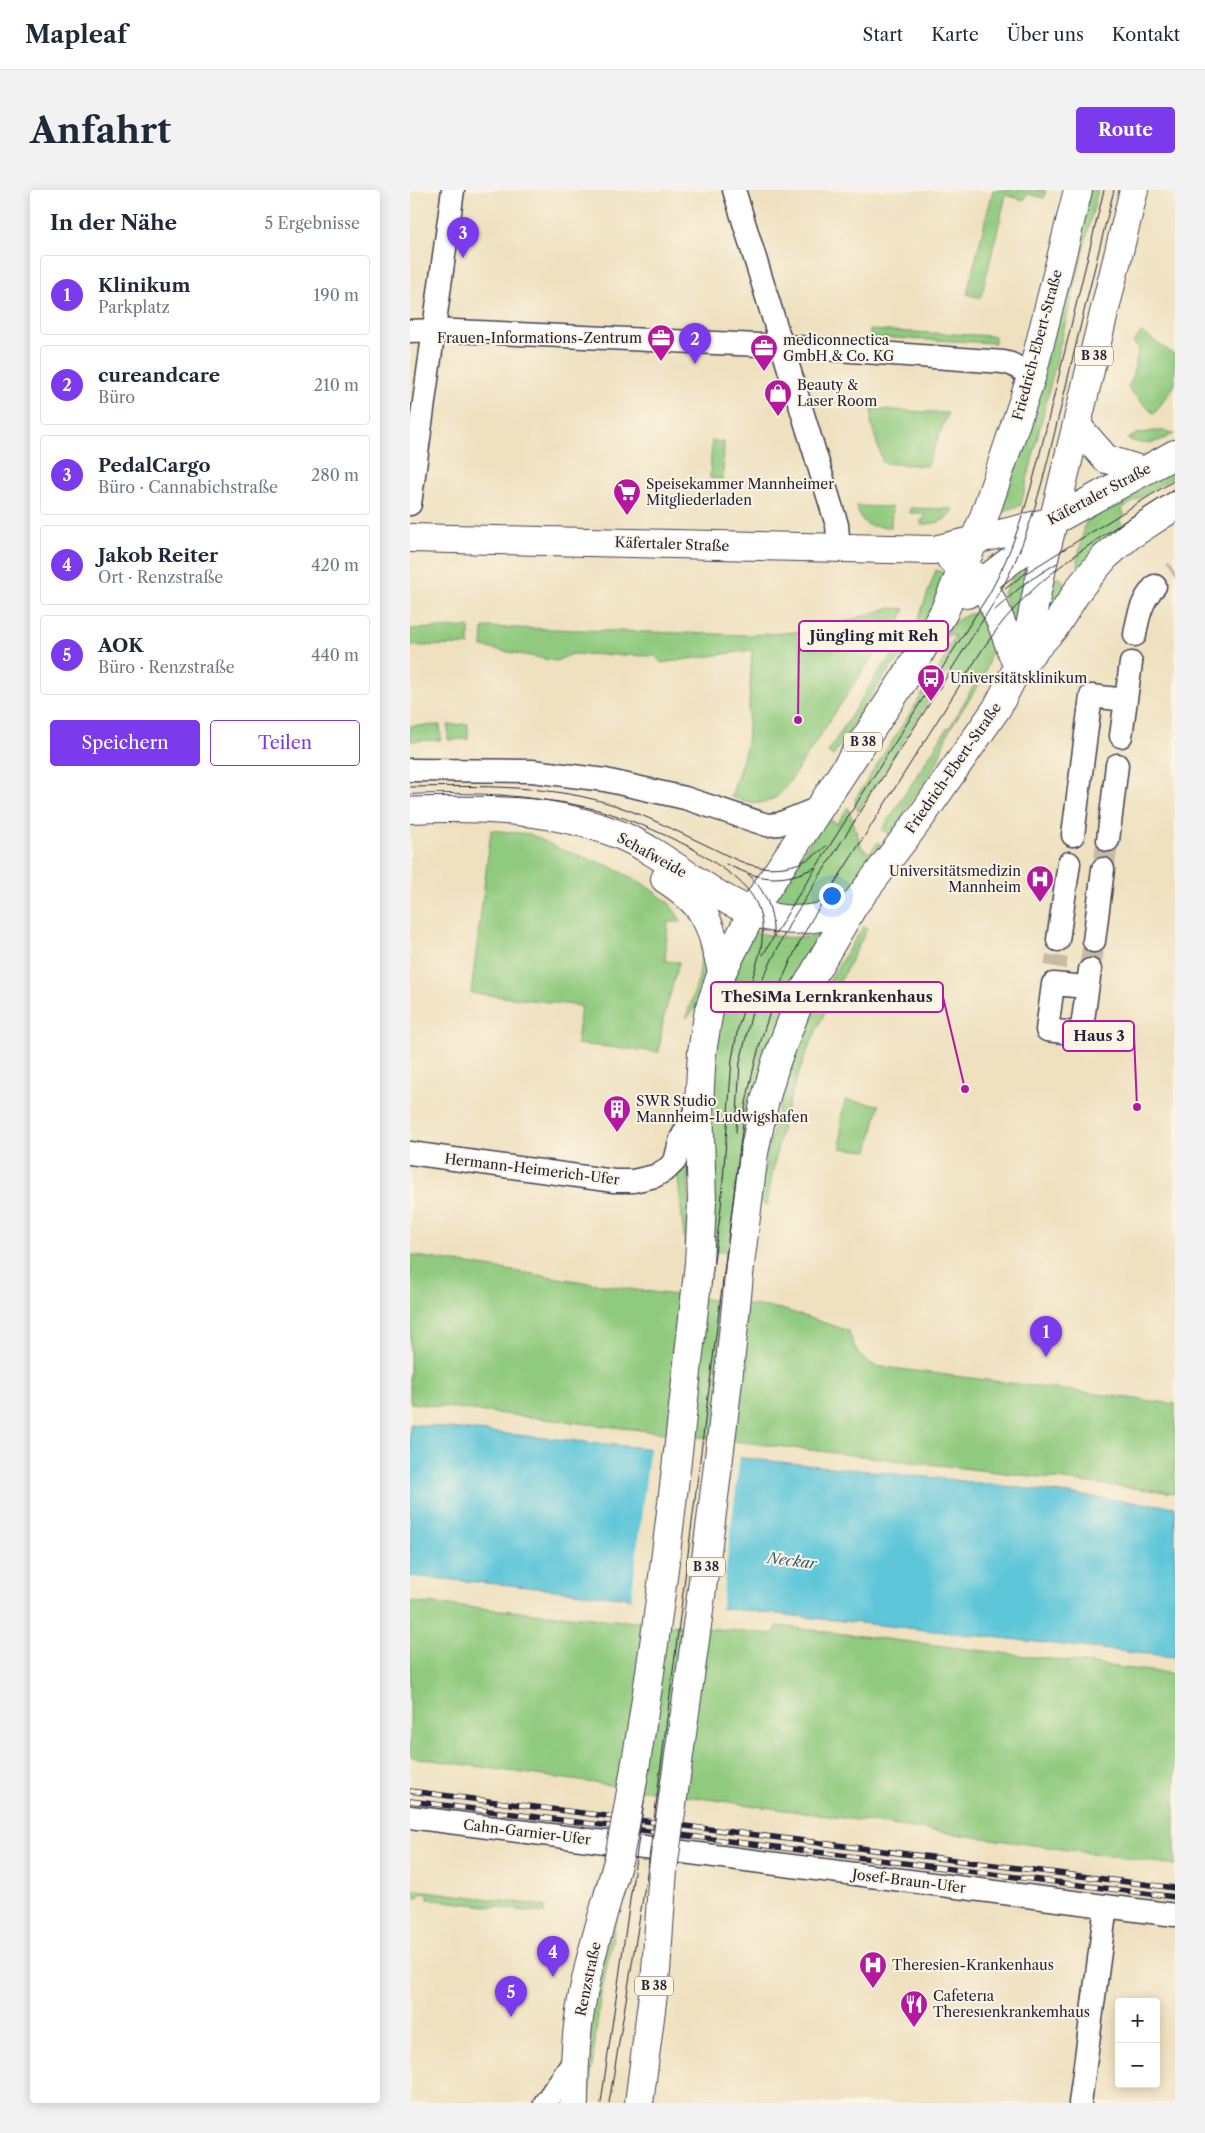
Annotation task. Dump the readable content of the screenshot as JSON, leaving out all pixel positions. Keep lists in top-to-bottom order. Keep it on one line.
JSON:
{"streets":{"main road":["Friedrich-Ebert-Straße","B 38","Käfertaler Straße","Schafweide","Renzstraße"],"street":["Hermann-Heimerich-Ufer","Cahn-Garnier-Ufer","Josef-Braun-Ufer"]},"crossings":[["Friedrich-Ebert-Straße","B 38"],["Friedrich-Ebert-Straße","Käfertaler Straße"],["Friedrich-Ebert-Straße","Schafweide"],["B 38","Käfertaler Straße"],["B 38","Schafweide"],["B 38","Hermann-Heimerich-Ufer"],["B 38","Cahn-Garnier-Ufer"],["B 38","Josef-Braun-Ufer"],["B 38","Renzstraße"],["Cahn-Garnier-Ufer","Josef-Braun-Ufer"],["Cahn-Garnier-Ufer","Renzstraße"],["Josef-Braun-Ufer","Renzstraße"]],"water":["Neckar"],"places":{"office":["Frauen-Informations-Zentrum","mediconnectica GmbH & Co. KG"],"shop":["Beauty & Laser Room"],"supermarket":["Speisekammer Mannheimer Mitgliederladen"],"bus stop":["Universitätsklinikum"],"other":["Jüngling mit Reh","TheSiMa Lernkrankenhaus","Haus 3"],"hospital":["Universitätsmedizin Mannheim","Theresien-Krankenhaus"],"building":["SWR Studio Mannheim-Ludwigshafen"],"restaurant":["Cafeterıa Theresıenkrankemhaus"]},"page":{"header":"Mapleaf","nav":["Start","Karte","Über uns","Kontakt"],"buttons":["Route",["Speichern","Teilen"]],"title":"Anfahrt","heading":["In der Nähe","5 Ergebnisse"],"pins":["3","2","1","4","5"],"list":[{"mark":"1","name":"Klinikum","note":"Parkplatz","value":"190 m"},{"mark":"2","name":"cureandcare","note":"Büro","value":"210 m"},{"mark":"3","name":"PedalCargo","note":"Büro · Cannabichstraße","value":"280 m"},{"mark":"4","name":"Jakob Reiter","note":"Ort · Renzstraße","value":"420 m"},{"mark":"5","name":"AOK","note":"Büro · Renzstraße","value":"440 m"}],"map_buttons":["+","−"]}}
